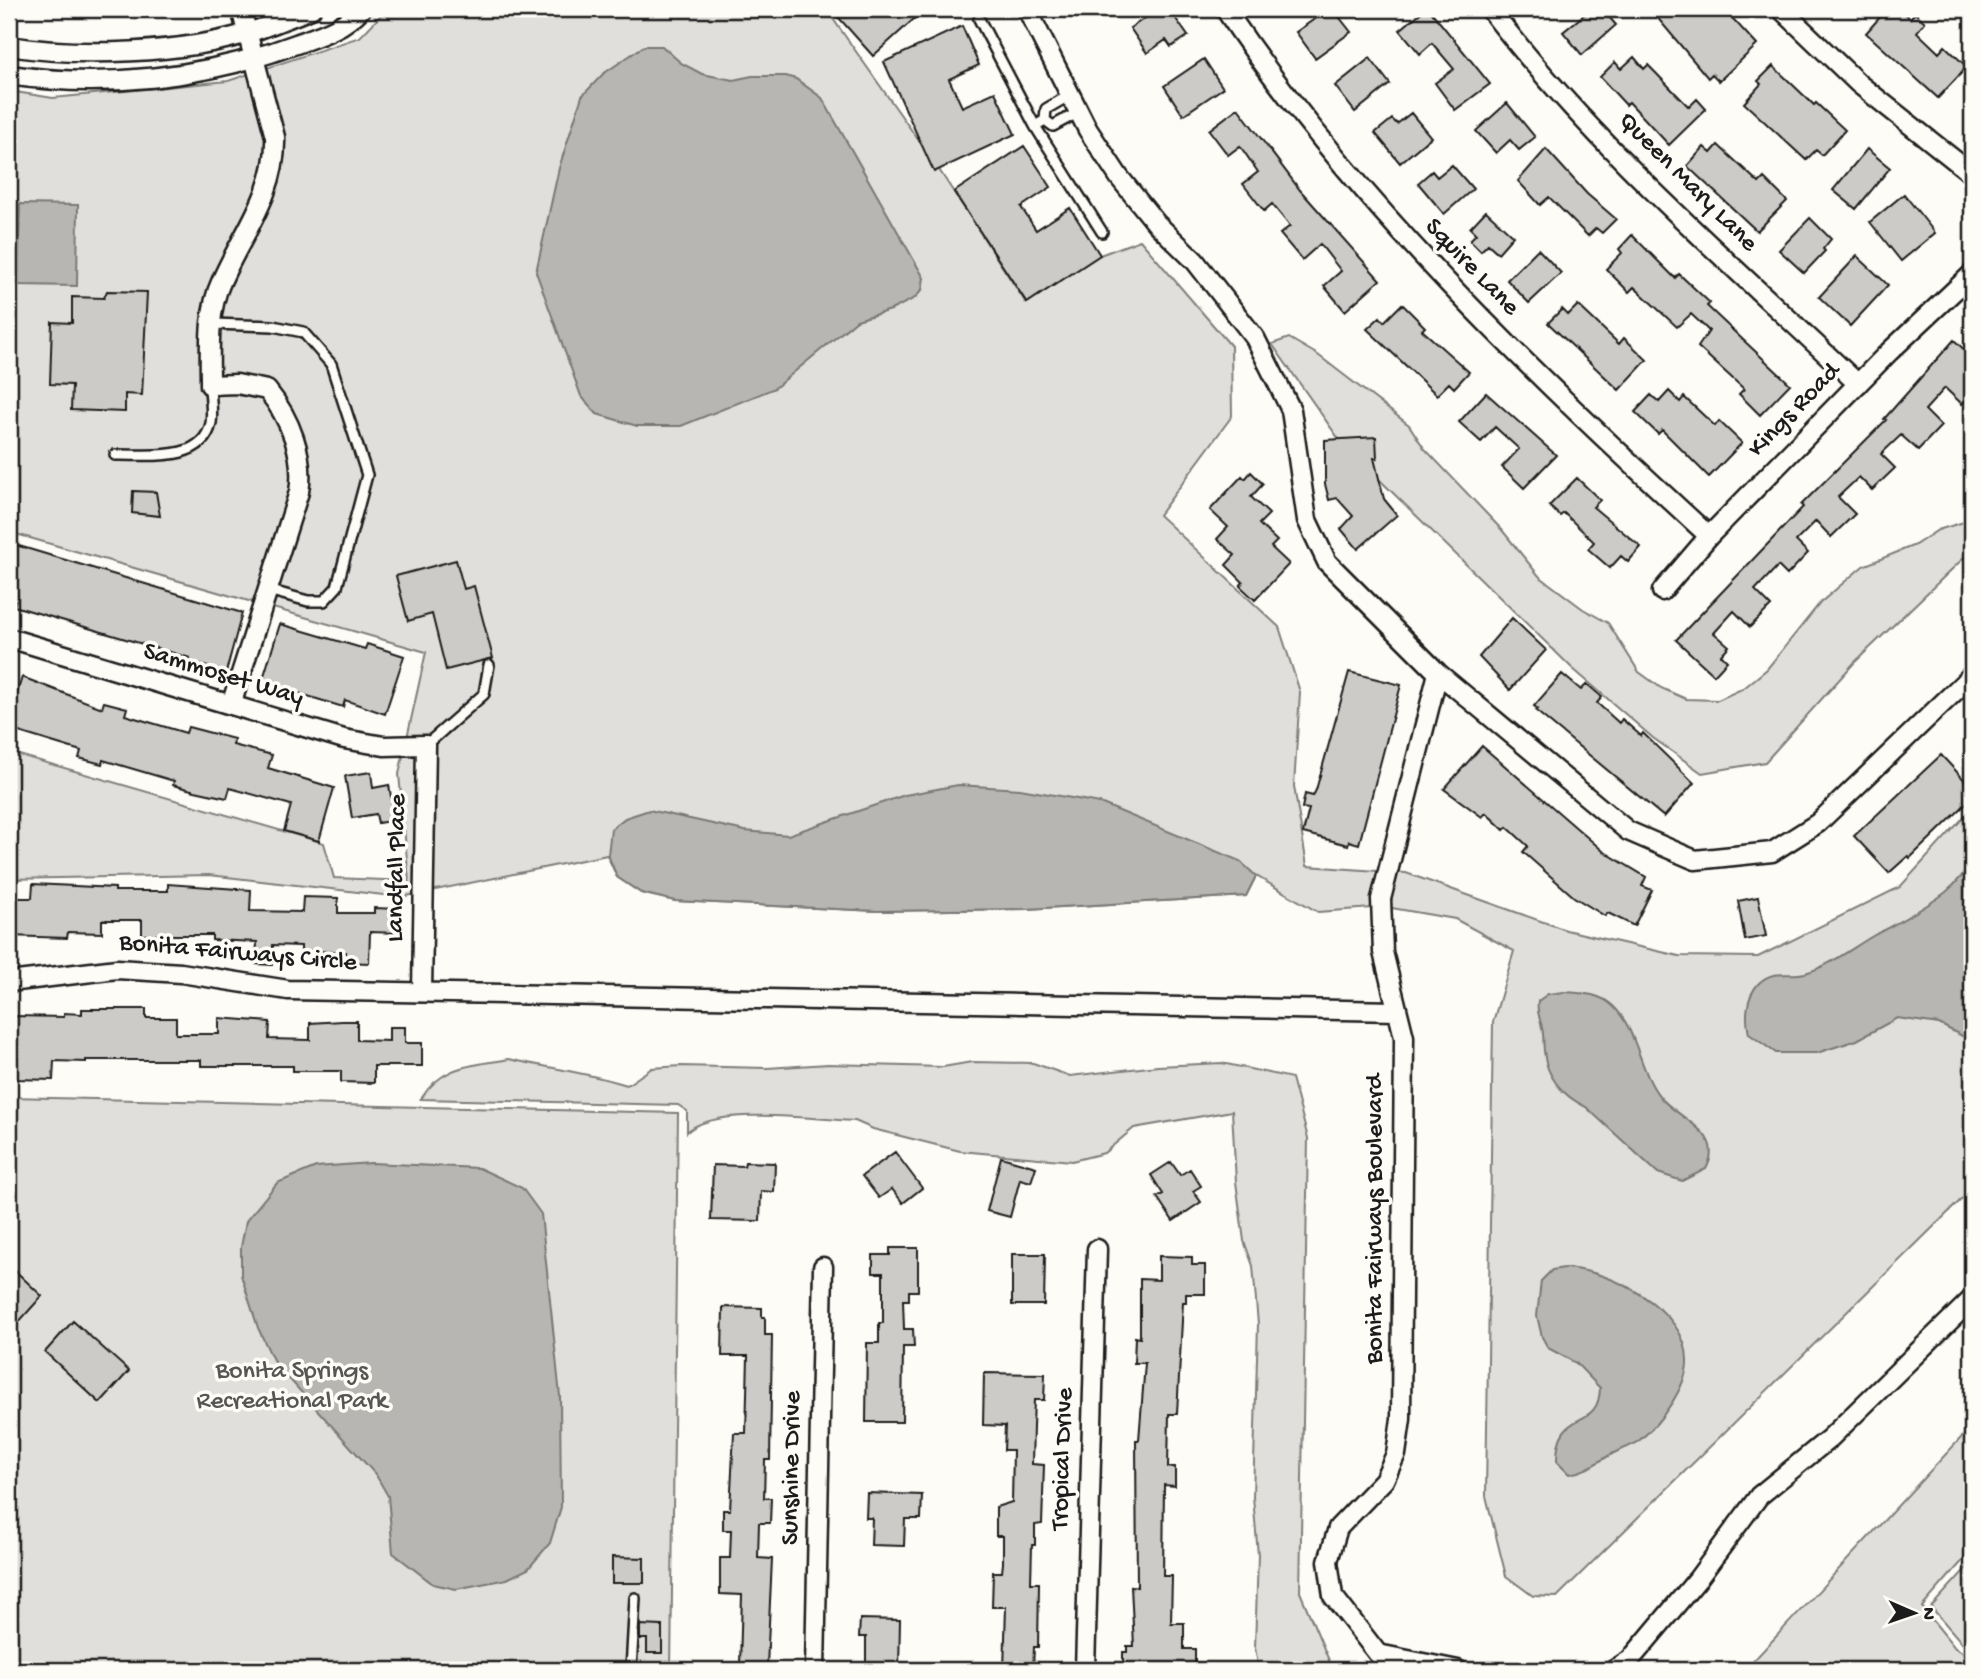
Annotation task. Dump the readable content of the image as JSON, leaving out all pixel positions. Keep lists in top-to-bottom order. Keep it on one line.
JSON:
{"streets":{"street":["Queen Mary Lane","Squire Lane","Kings Road","Sammoset Way","Landfall Place","Bonita Fairways Circle","Bonita Fairways Boulevard","Tropical Drive","Sunshine Drive"]},"crossings":[["Queen Mary Lane","Kings Road"],["Squire Lane","Kings Road"],["Sammoset Way","Landfall Place"],["Landfall Place","Bonita Fairways Circle"],["Bonita Fairways Circle","Bonita Fairways Boulevard"]],"parks":["Bonita Springs Recreational Park"],"north":"right"}
